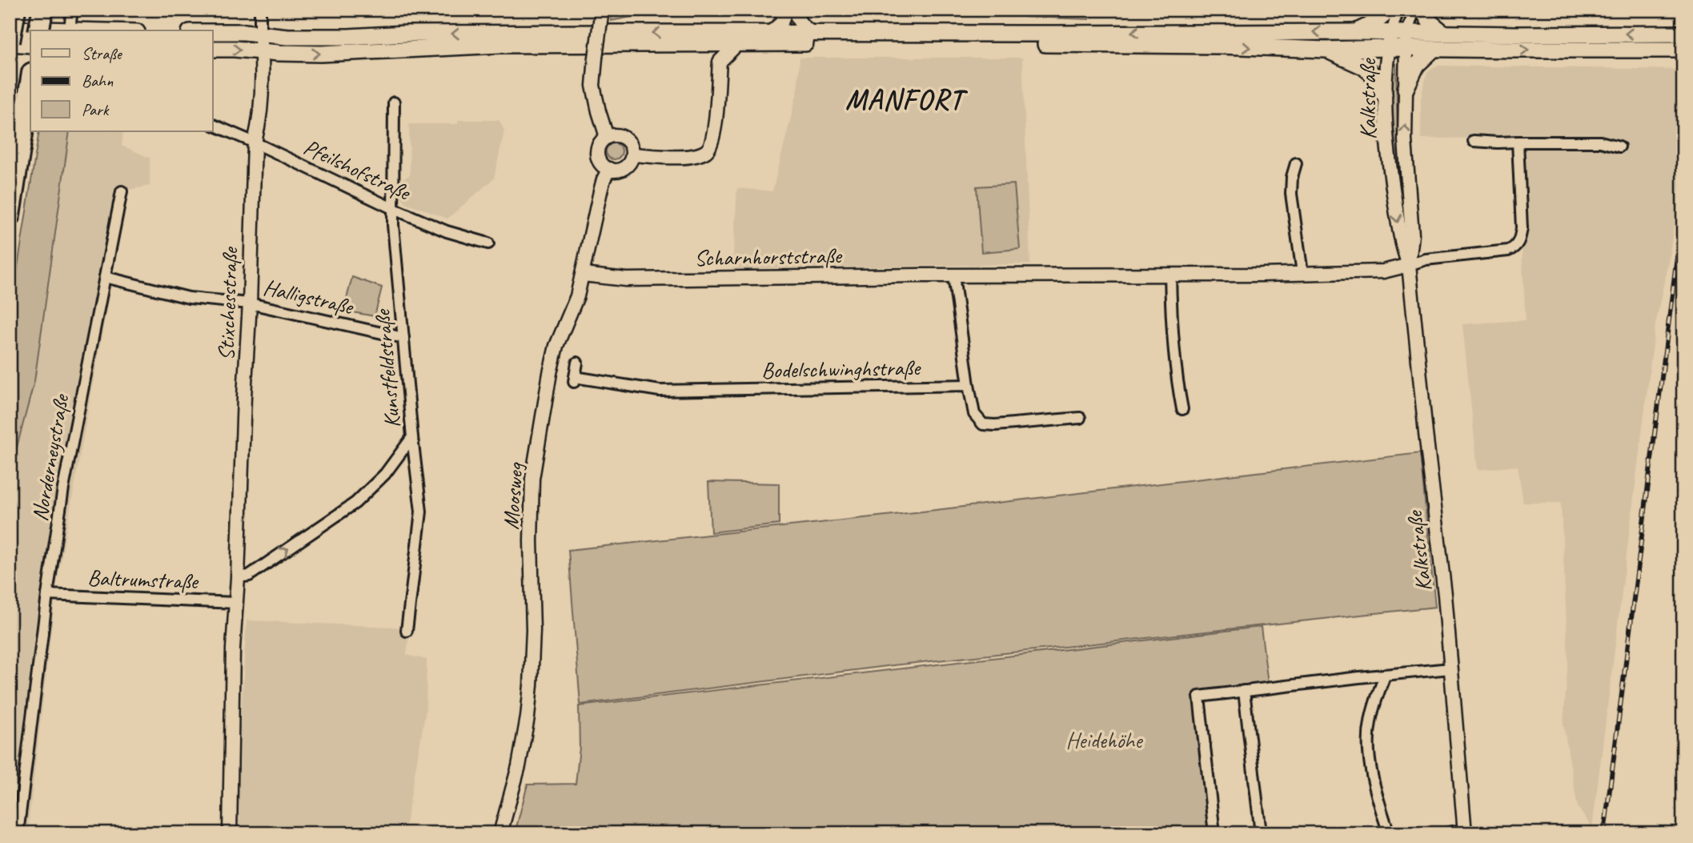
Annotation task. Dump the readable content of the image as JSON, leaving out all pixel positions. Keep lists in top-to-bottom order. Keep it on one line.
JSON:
{"streets":{"street":["Kalkstraße","Pfeilshofstraße","Scharnhorststraße","Halligstraße","Stixchesstraße","Bodelschwinghstraße","Kunstfeldstraße","Norderneystraße","Moosweg","Baltrumstraße"]},"crossings":[["Kalkstraße","Scharnhorststraße"],["Pfeilshofstraße","Stixchesstraße"],["Pfeilshofstraße","Kunstfeldstraße"],["Scharnhorststraße","Moosweg"],["Halligstraße","Stixchesstraße"],["Halligstraße","Kunstfeldstraße"],["Halligstraße","Norderneystraße"],["Stixchesstraße","Baltrumstraße"],["Norderneystraße","Baltrumstraße"]],"districts":["MANFORT"],"parks":["Heidehöhe"],"legend":["Straße","Bahn","Park"]}
